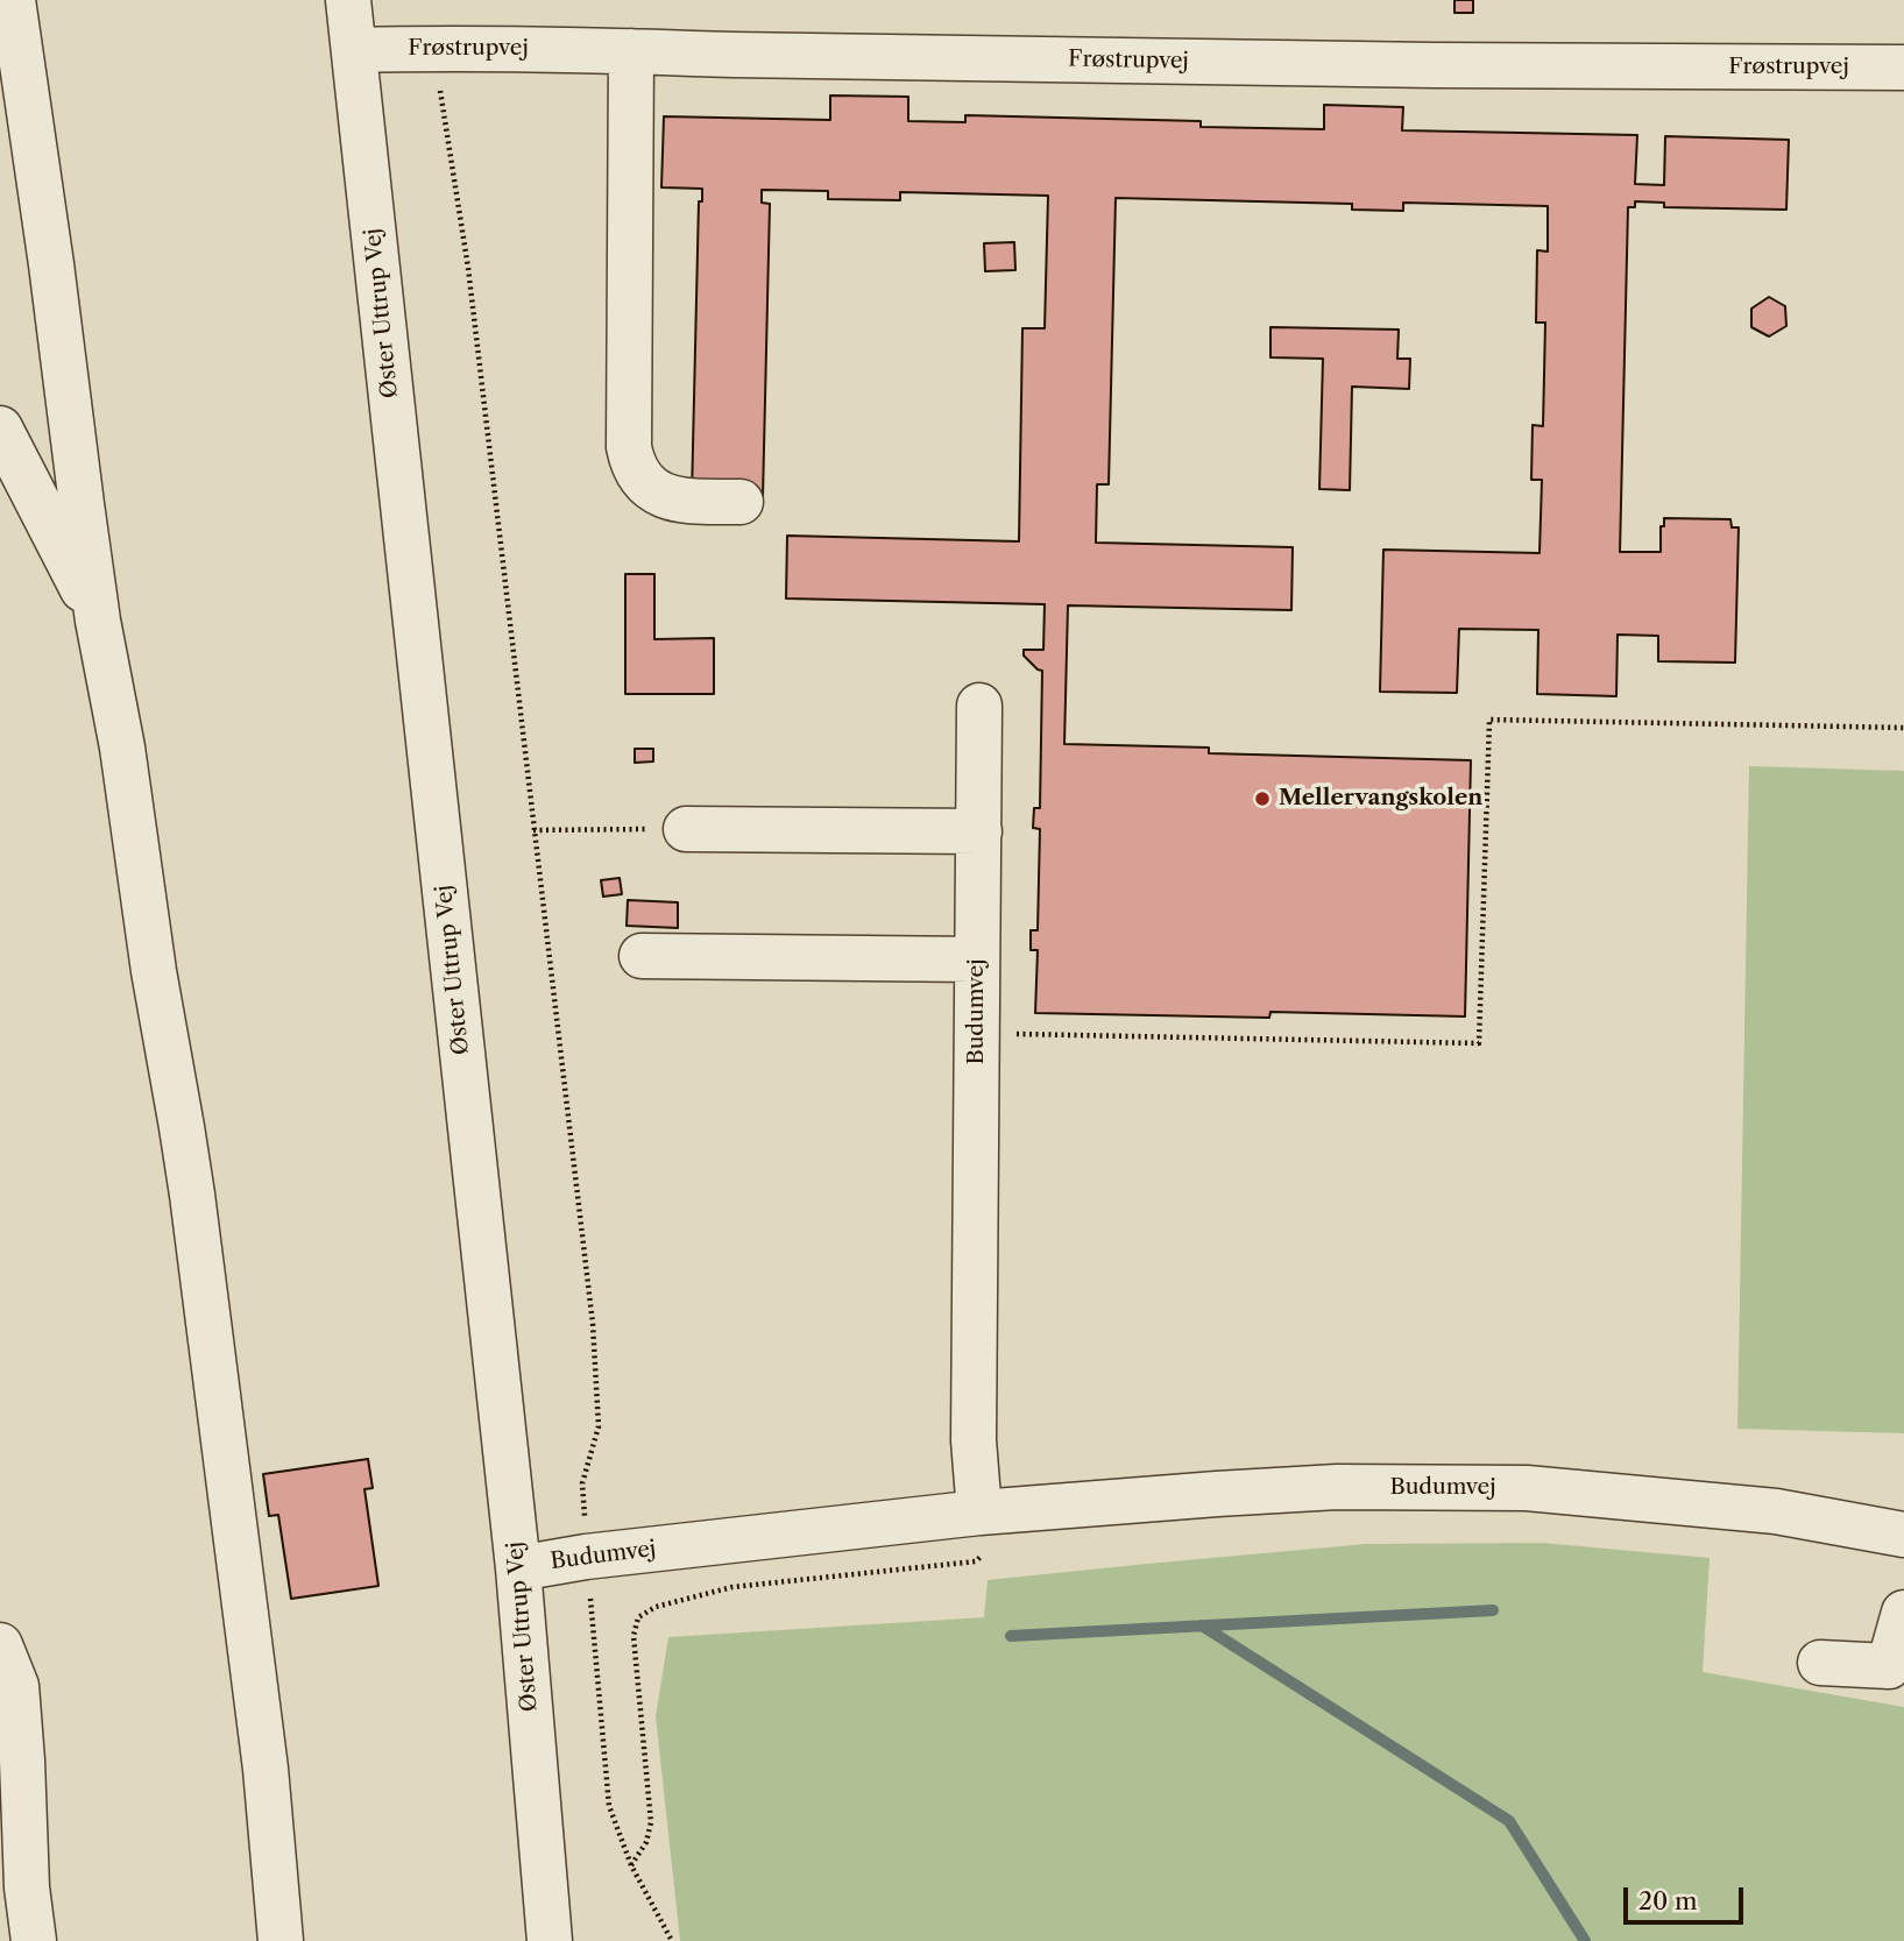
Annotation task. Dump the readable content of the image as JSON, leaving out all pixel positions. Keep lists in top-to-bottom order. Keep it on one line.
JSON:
{"streets":{"street":["Frøstrupvej","Øster Uttrup Vej","Budumvej"]},"crossings":[["Frøstrupvej","Øster Uttrup Vej"],["Øster Uttrup Vej","Budumvej"]],"places":["Mellervangskolen"],"scale_bar":"20 m"}
